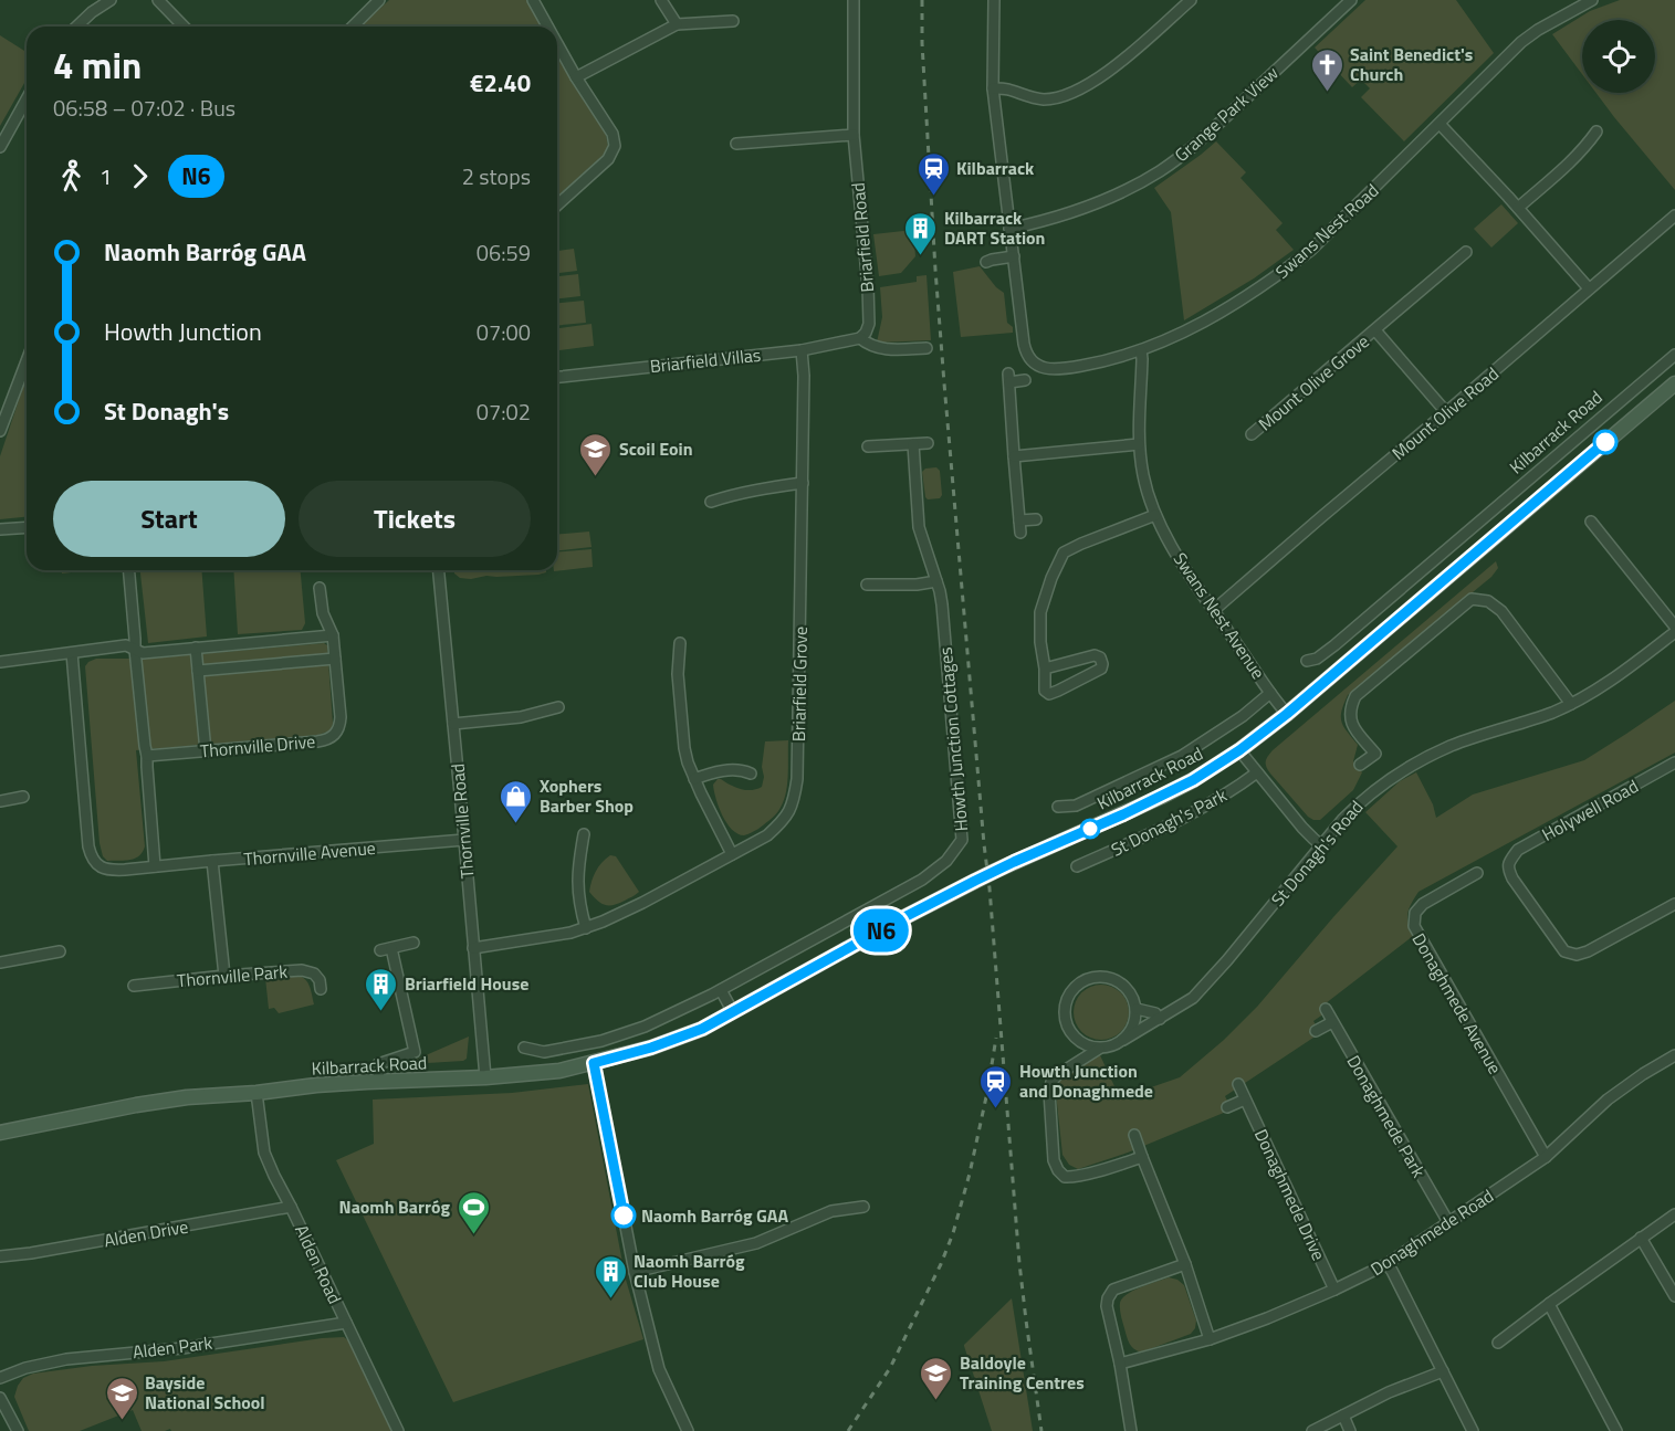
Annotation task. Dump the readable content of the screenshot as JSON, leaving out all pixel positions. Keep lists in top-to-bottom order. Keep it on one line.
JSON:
{"streets":{"main road":["Kilbarrack Road"],"street":["Grange Park View","Swans Nest Road","Briarfield Road","Briarfield Villas","Mount Olive Grove","Mount Olive Road","Swans Nest Avenue","Briarfield Grove","Howth Junction Cottages","Thornville Drive","Holywell Road","Thornville Road","St Donagh's Park","Thornville Avenue","St Donagh's Road","Thornville Park","Donaghmede Avenue","Donaghmede Park","Donaghmede Drive","Donaghmede Road","Alden Drive","Alden Road","Alden Park"]},"crossings":[["Grange Park View","Swans Nest Road"],["Swans Nest Road","Swans Nest Avenue"],["Briarfield Road","Briarfield Villas"],["Briarfield Villas","Briarfield Grove"],["Mount Olive Grove","Mount Olive Road"],["Mount Olive Road","Swans Nest Avenue"],["Kilbarrack Road","Swans Nest Avenue"],["Kilbarrack Road","Thornville Road"],["Kilbarrack Road","Alden Road"],["Briarfield Grove","Thornville Road"],["Thornville Road","Thornville Avenue"],["Donaghmede Avenue","Donaghmede Road"],["Donaghmede Park","Donaghmede Road"],["Donaghmede Drive","Donaghmede Road"],["Alden Drive","Alden Road"],["Alden Road","Alden Park"]],"places":{"church":["Saint Benedict's Church"],"station":["Kilbarrack","Howth Junction and Donaghmede"],"building":["Kilbarrack DART Station","Briarfield House","Naomh Barróg Club House"],"school or university":["Scoil Eoin","Baldoyle Training Centres","Bayside National School"],"shop":["Xophers Barber Shop"],"other":["Naomh Barróg GAA"],"sports":["Naomh Barróg"]},"lines":["bus line N6"],"page":{"on_map":"N6","heading":["4 min","06:58 – 07:02 · Bus","€2.40"],"legs":["1","N6","2 stops"],"list":[{"name":"Naomh Barróg GAA","value":"06:59"},{"name":"Howth Junction","value":"07:00"},{"name":"St Donagh's","value":"07:02"}],"buttons":["Start","Tickets"]}}
